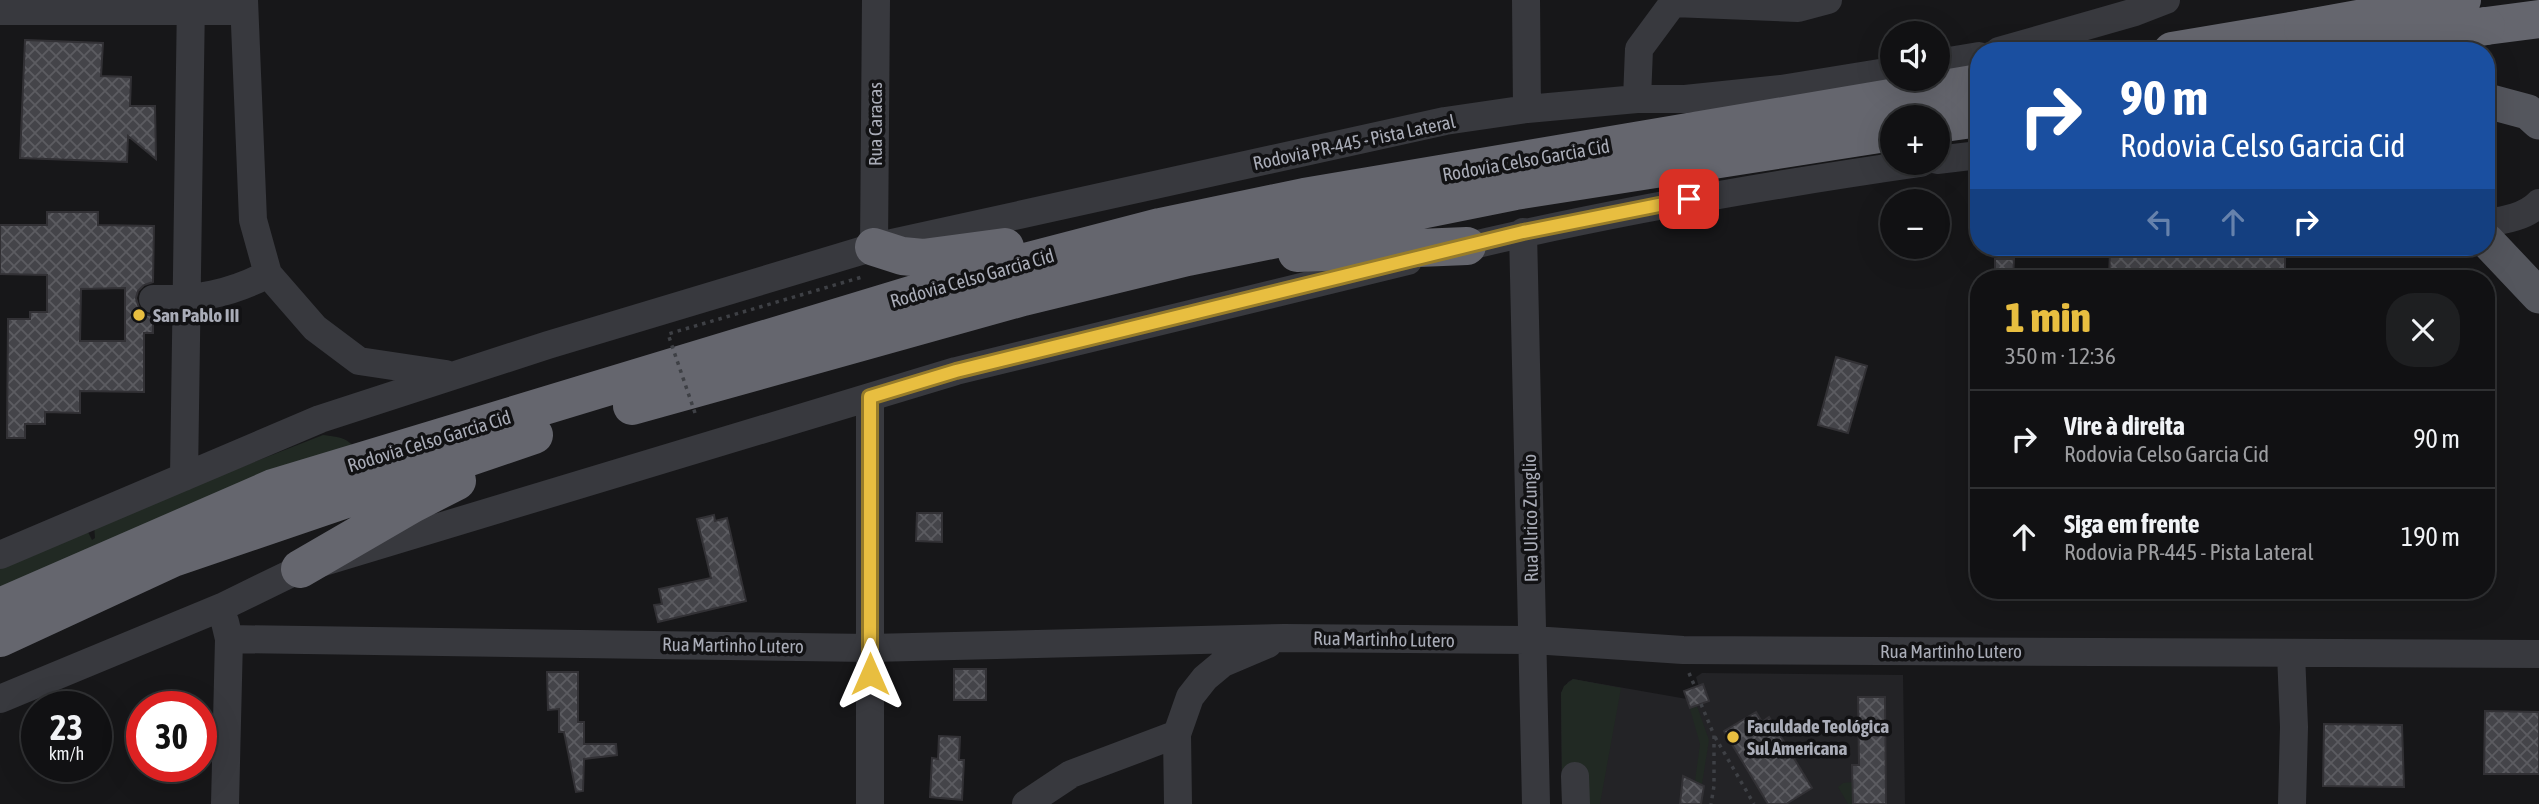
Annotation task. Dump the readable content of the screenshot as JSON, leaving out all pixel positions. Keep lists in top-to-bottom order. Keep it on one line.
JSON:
{"streets":{"highway":["Rodovia Celso Garcia Cid"],"street":["Rua Caracas","Rodovia PR-445 - Pista Lateral","Rua Ulrico Zunglio","Rua Martinho Lutero"]},"crossings":[["Rua Caracas","Rodovia PR-445 - Pista Lateral"],["Rua Ulrico Zunglio","Rua Martinho Lutero"]],"places":["San Pablo III","Faculdade Teológica Sul Americana"],"page":{"map_buttons":["+","−"],"turn":["90 m","Rodovia Celso Garcia Cid"],"heading":["1 min","350 m · 12:36"],"list":[{"name":"Vire à direita","note":"Rodovia Celso Garcia Cid","value":"90 m"},{"name":"Siga em frente","note":"Rodovia PR-445 - Pista Lateral","value":"190 m"}],"speed":"23 km/h","limit":"30"}}
